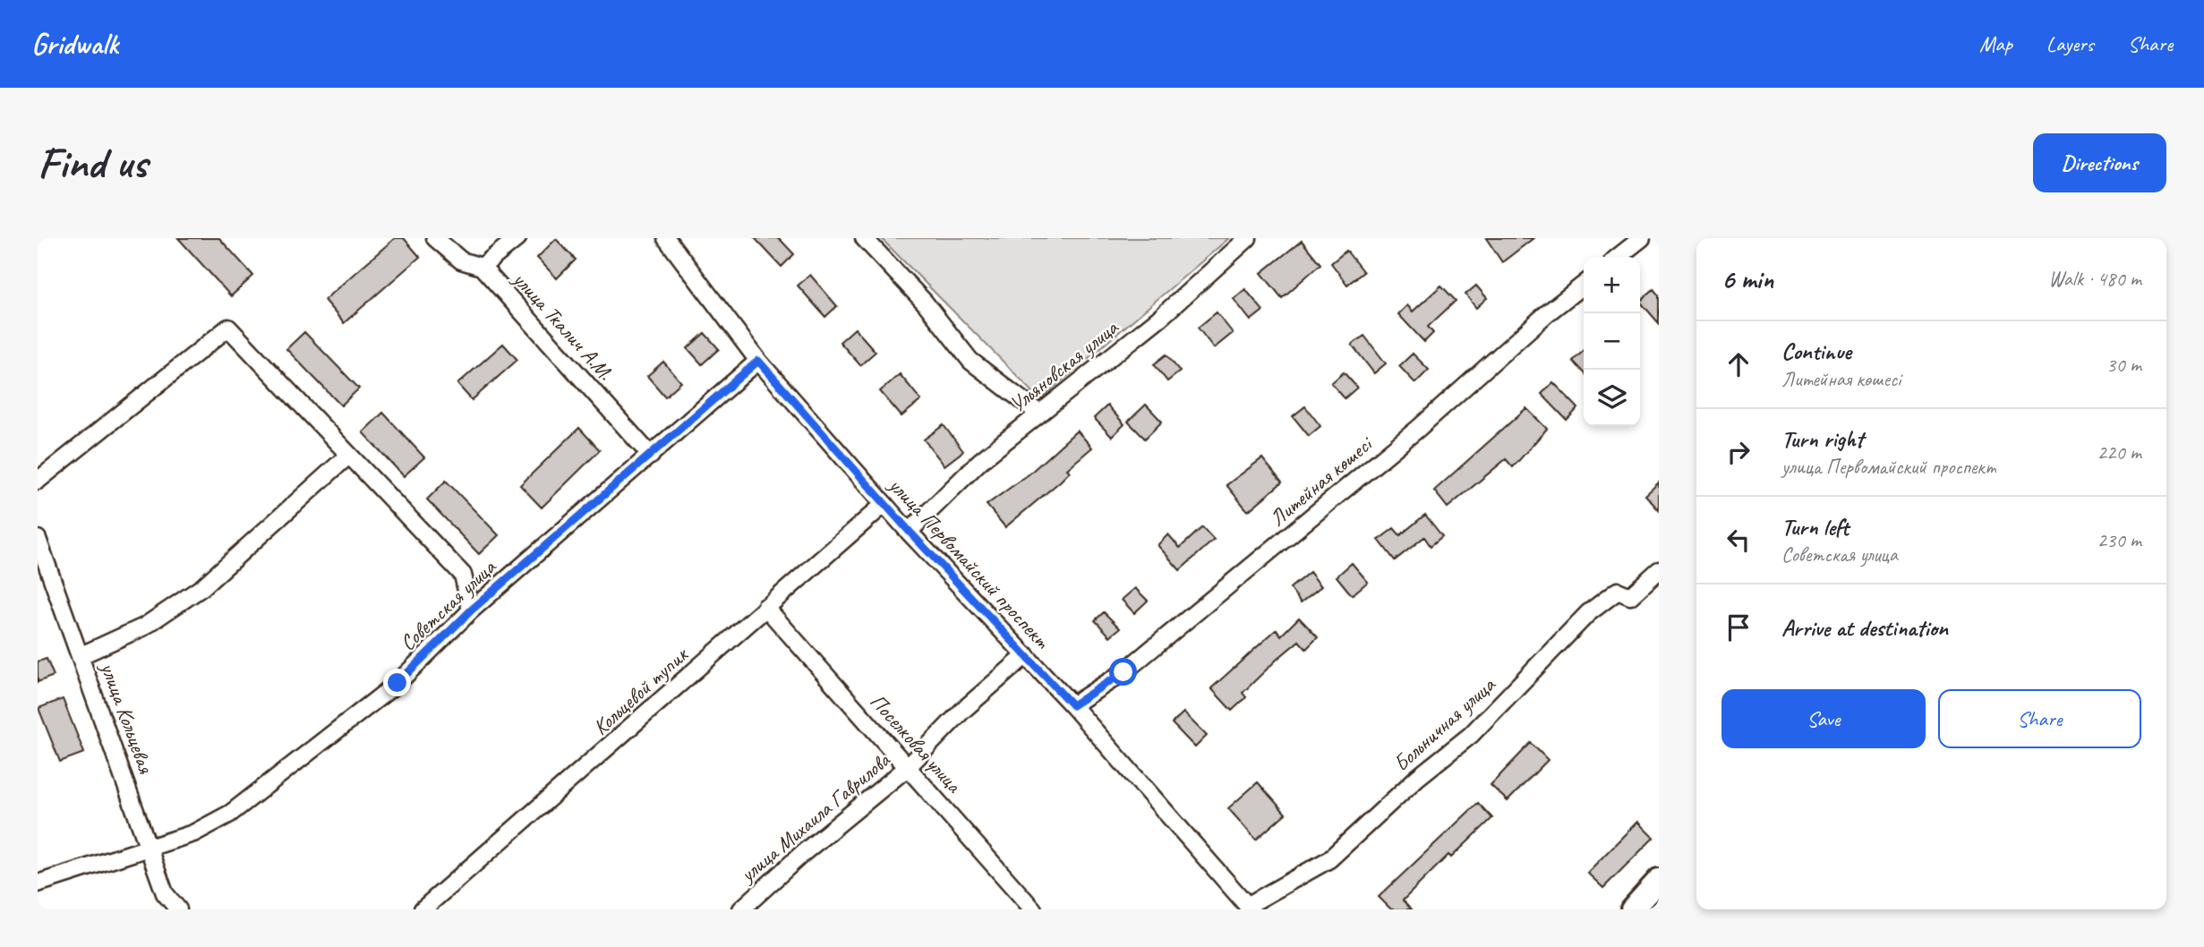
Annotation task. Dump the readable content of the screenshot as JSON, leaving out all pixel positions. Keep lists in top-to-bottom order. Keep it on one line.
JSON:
{"streets":{"street":["улица Ткалич А.М.","Ульяновская улица","Литейная көшесі","улица Первомайский проспект","Советская улица","Кольцевой тупик","улица Кольцевая","Больничная улица","Поселковая улица","улица Михаила Гаврилова"]},"crossings":[["улица Ткалич А.М.","Советская улица"],["Ульяновская улица","улица Первомайский проспект"],["Литейная көшесі","улица Первомайский проспект"],["улица Первомайский проспект","Советская улица"],["улица Первомайский проспект","Кольцевой тупик"],["улица Первомайский проспект","Больничная улица"],["улица Первомайский проспект","улица Михаила Гаврилова"],["Советская улица","улица Кольцевая"],["Кольцевой тупик","Поселковая улица"],["Поселковая улица","улица Михаила Гаврилова"]],"page":{"header":"Gridwalk","nav":["Map","Layers","Share"],"buttons":["Directions",["Save","Share"]],"title":"Find us","heading":["6 min","Walk · 480 m"],"map_buttons":["+","−"],"list":[["Continue","Литейная көшесі","30 m"],["Turn right","улица Первомайский проспект","220 m"],["Turn left","Советская улица","230 m"],"Arrive at destination"]}}
